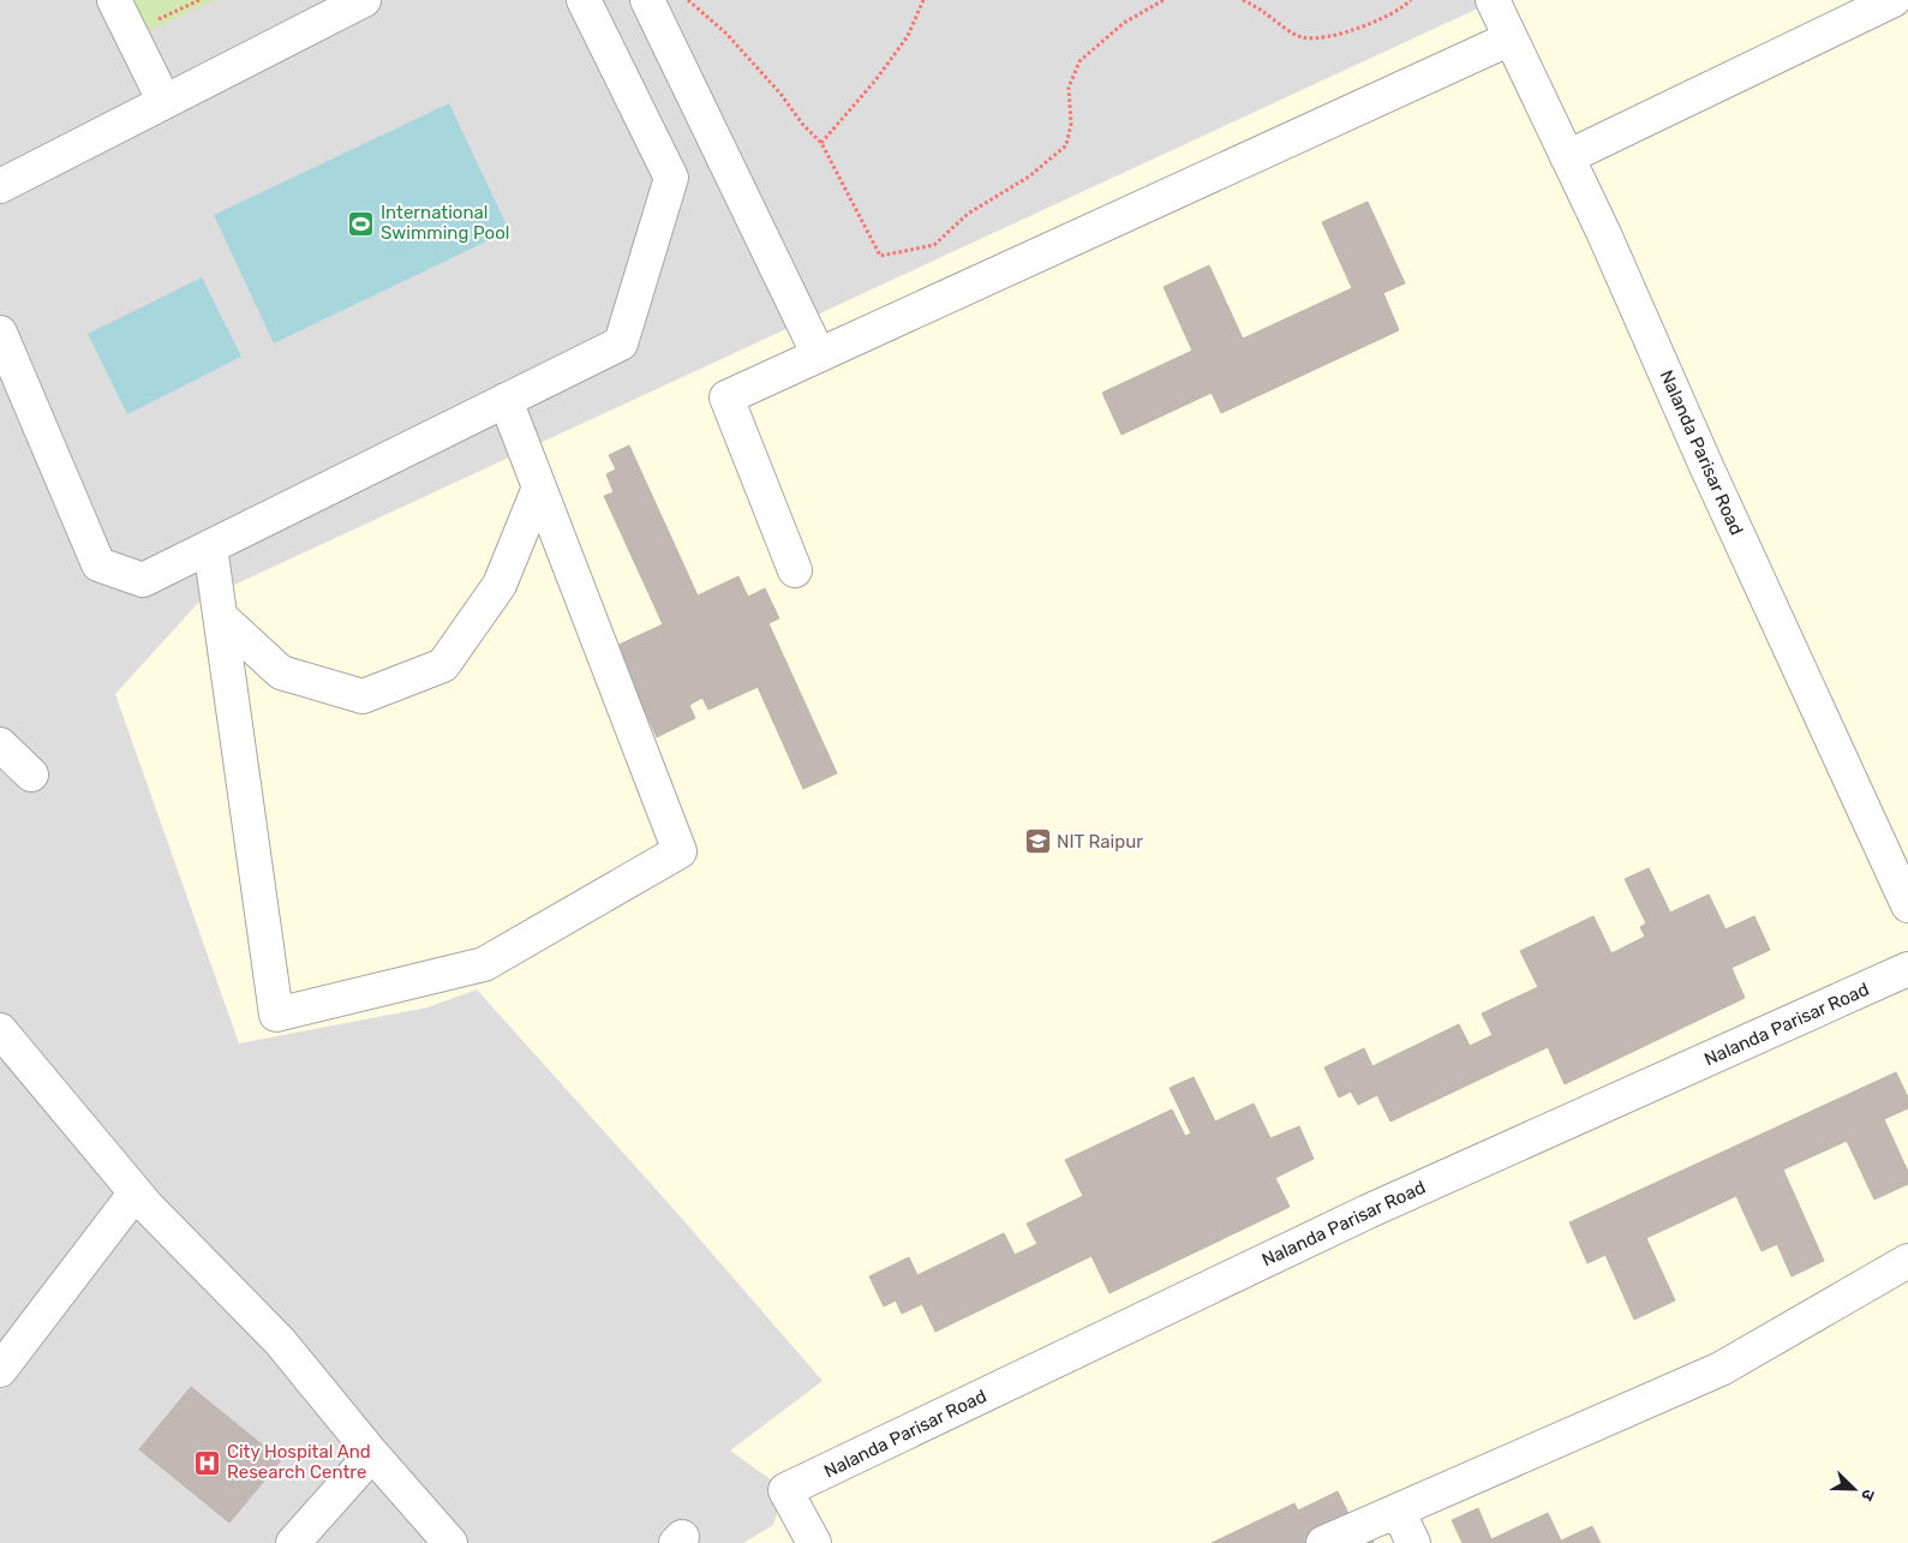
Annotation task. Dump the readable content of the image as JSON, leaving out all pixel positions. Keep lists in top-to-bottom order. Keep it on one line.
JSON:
{"streets":{"street":["Nalanda Parisar Road"]},"places":{"sports":["International Swimming Pool"],"school or university":["NIT Raipur"],"hospital":["City Hospital And Research Centre"]},"north":"bottom right"}
